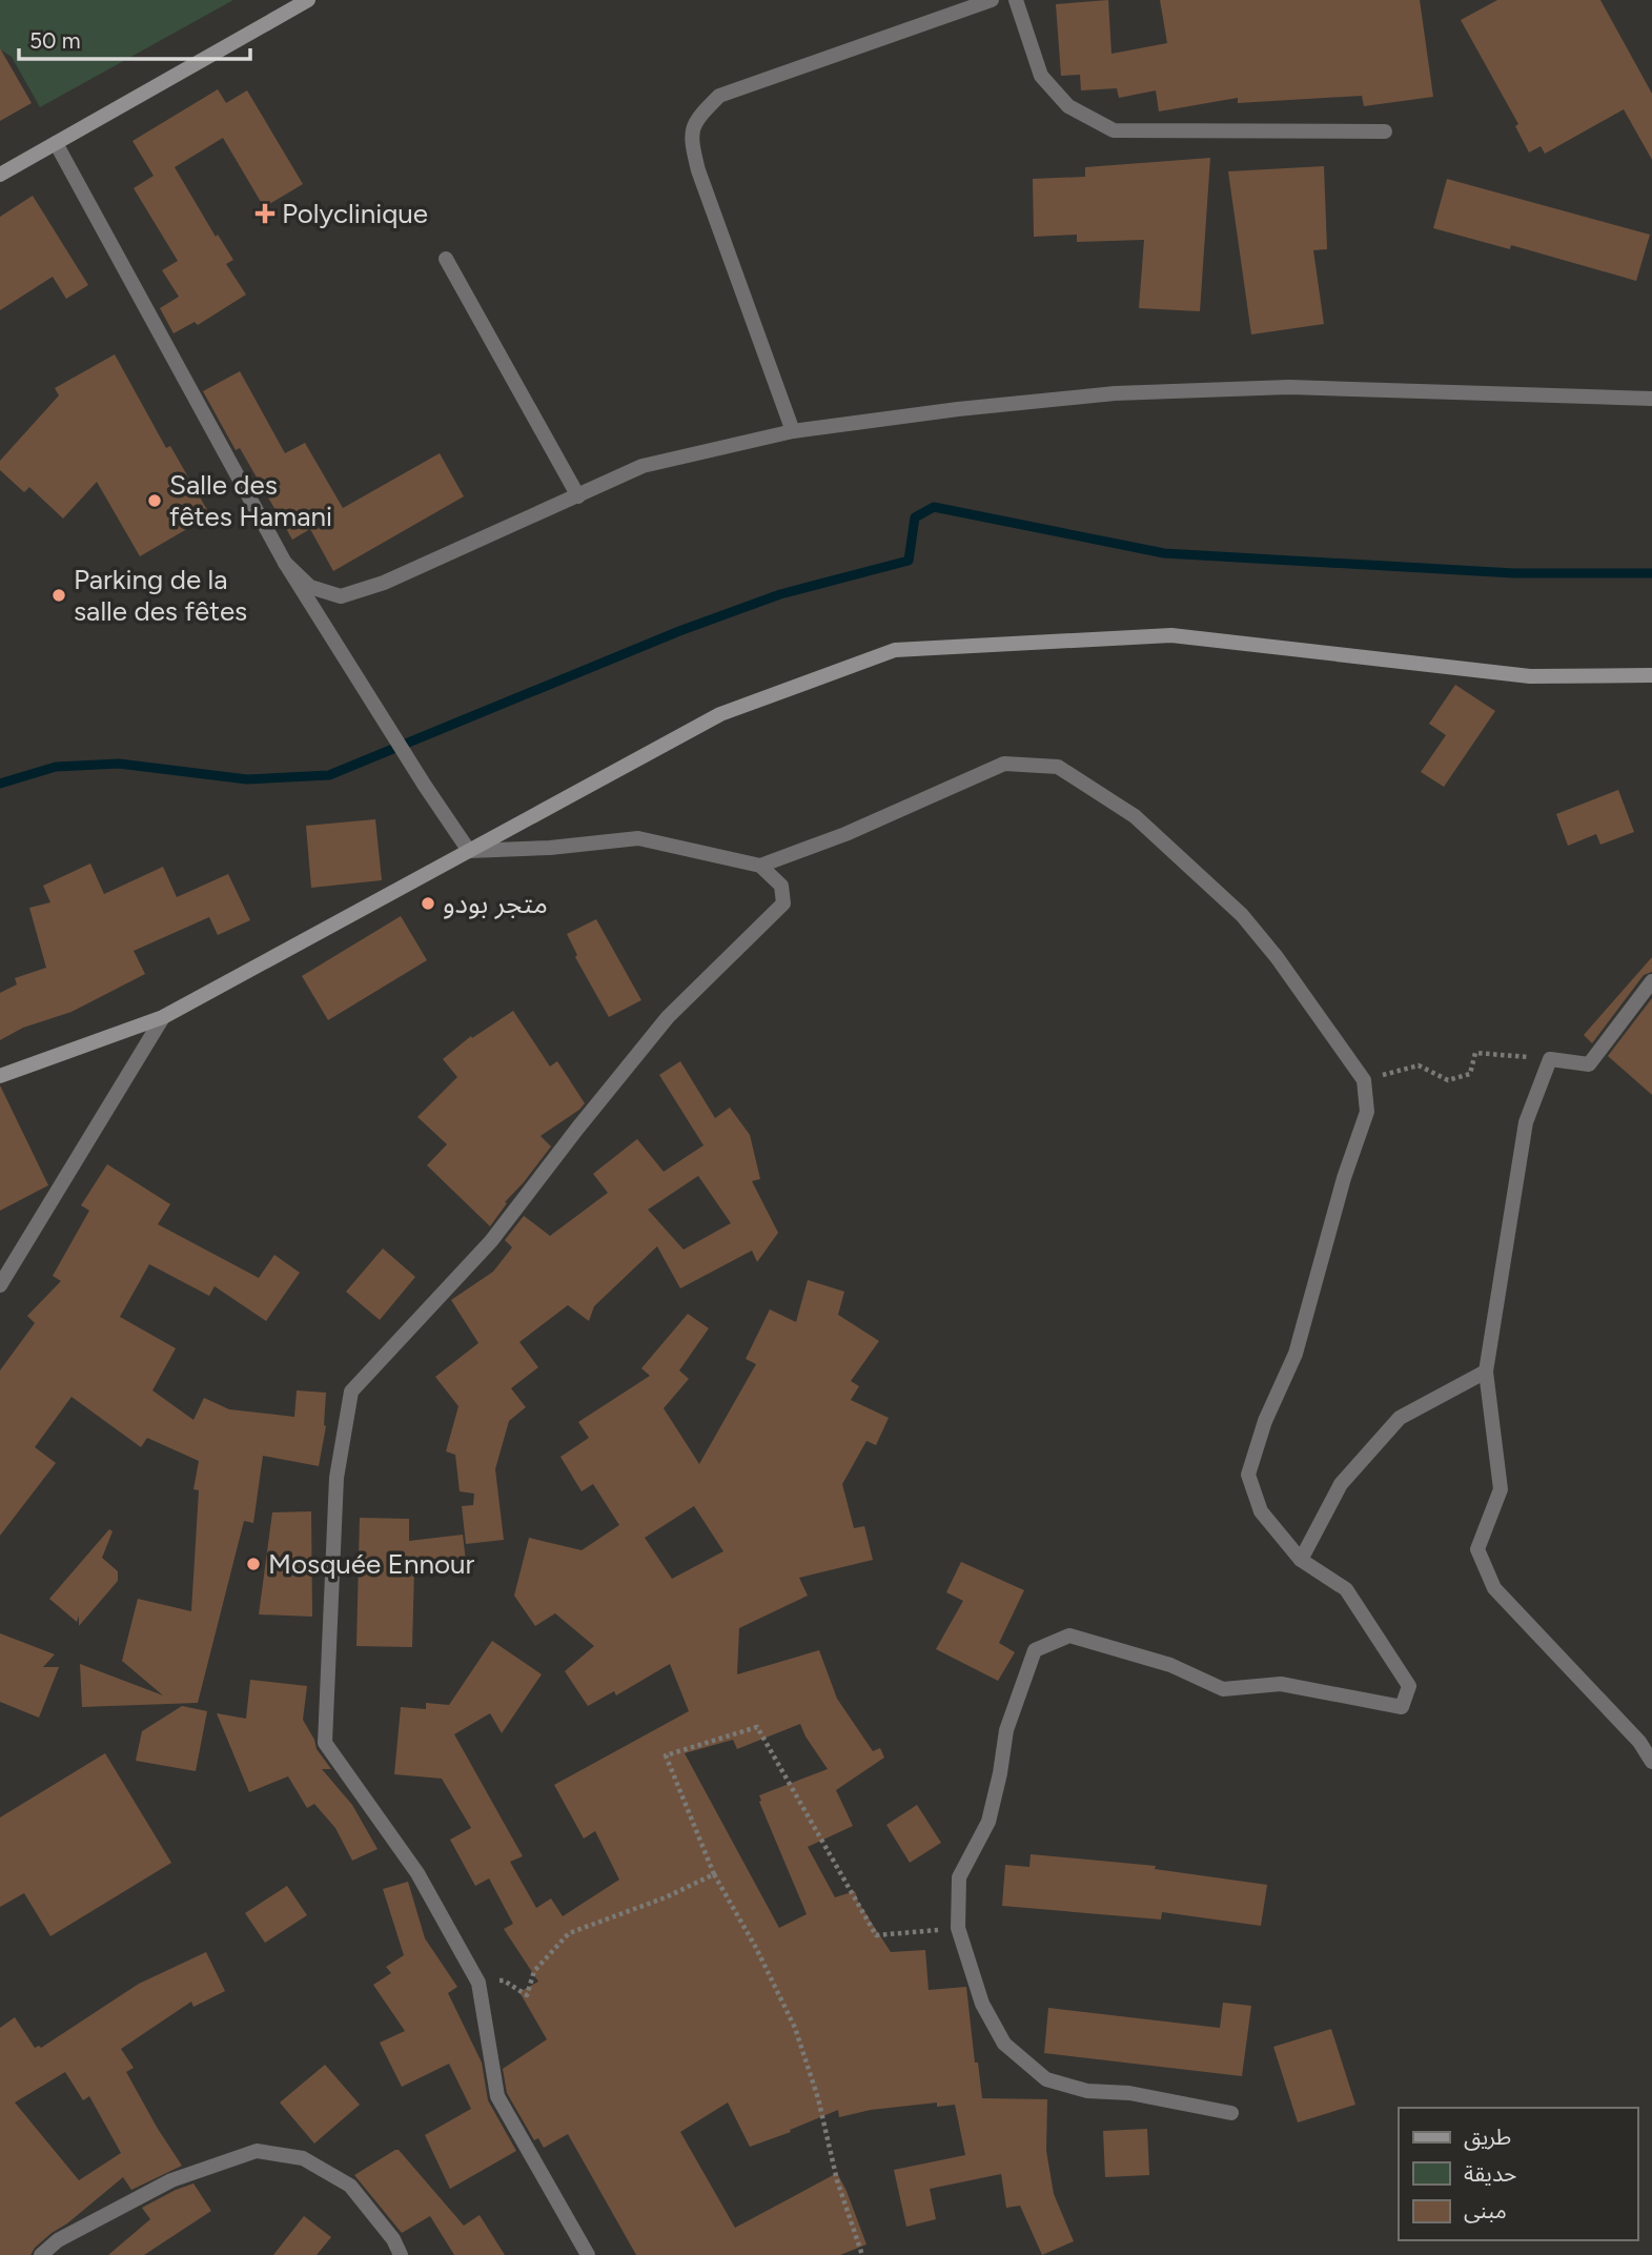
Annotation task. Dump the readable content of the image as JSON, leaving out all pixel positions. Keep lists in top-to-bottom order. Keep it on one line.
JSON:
{"places":{"health":["Polyclinique"],"other":["Salle des fêtes Hamani","Parking de la salle des fêtes","متجر بودو","Mosquée Ennour"]},"legend":["طريق","حديقة","مبنى"],"scale_bar":"50 m"}
